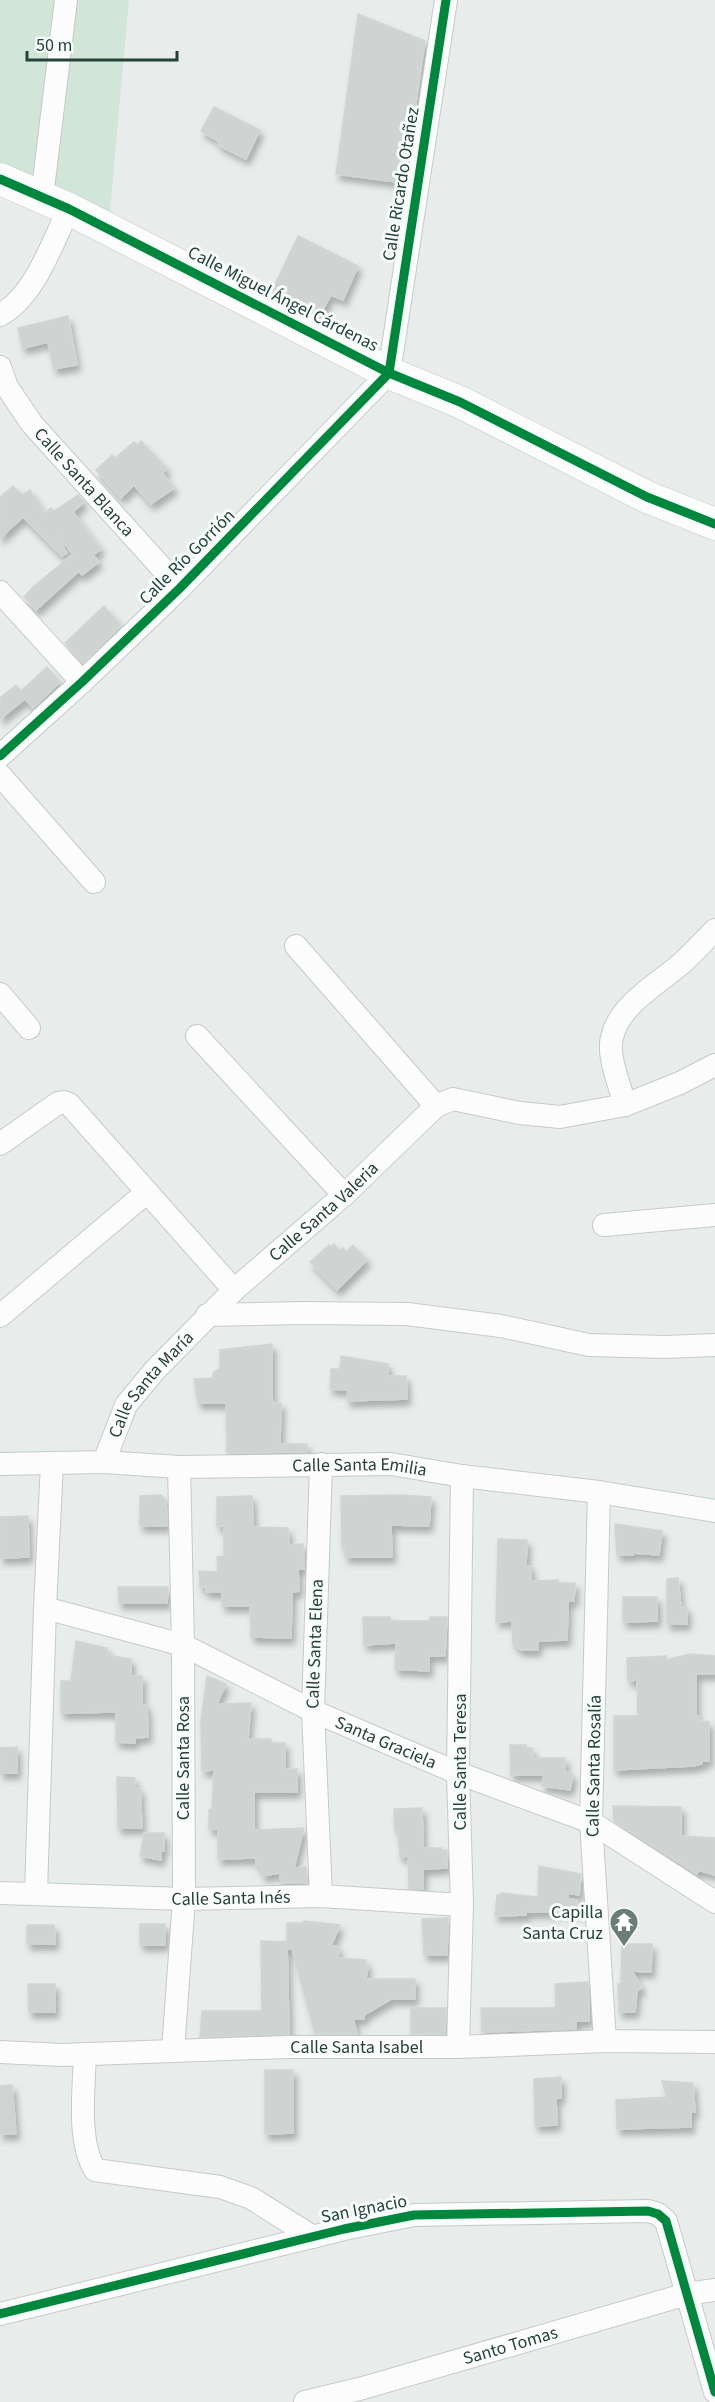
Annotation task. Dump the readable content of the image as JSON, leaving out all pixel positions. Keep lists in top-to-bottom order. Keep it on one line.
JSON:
{"streets":{"street":["Calle Ricardo Otañez","Calle Miguel Ángel Cárdenas","Calle Santa Blanca","Calle Río Gorrión","Calle Santa Valeria","Calle Santa María","Calle Santa Emilia","Calle Santa Elena","Santa Graciela","Calle Santa Rosa","Calle Santa Teresa","Calle Santa Rosalía","Calle Santa Inés","Calle Santa Isabel","San Ignacio","Santo Tomas"]},"crossings":[["Calle Ricardo Otañez","Calle Miguel Ángel Cárdenas"],["Calle Ricardo Otañez","Calle Río Gorrión"],["Calle Miguel Ángel Cárdenas","Calle Río Gorrión"],["Calle Santa Blanca","Calle Río Gorrión"],["Calle Santa Valeria","Calle Santa María"],["Calle Santa María","Calle Santa Emilia"],["Calle Santa Emilia","Calle Santa Elena"],["Calle Santa Emilia","Calle Santa Rosa"],["Calle Santa Emilia","Calle Santa Teresa"],["Calle Santa Emilia","Calle Santa Rosalía"],["Calle Santa Elena","Santa Graciela"],["Calle Santa Elena","Calle Santa Inés"],["Santa Graciela","Calle Santa Rosa"],["Santa Graciela","Calle Santa Teresa"],["Santa Graciela","Calle Santa Rosalía"],["Calle Santa Rosa","Calle Santa Inés"],["Calle Santa Rosa","Calle Santa Isabel"],["Calle Santa Teresa","Calle Santa Inés"],["Calle Santa Teresa","Calle Santa Isabel"],["Calle Santa Rosalía","Calle Santa Isabel"],["San Ignacio","Santo Tomas"]],"places":{"temple":["Capilla Santa Cruz"]},"scale_bar":"50 m"}
